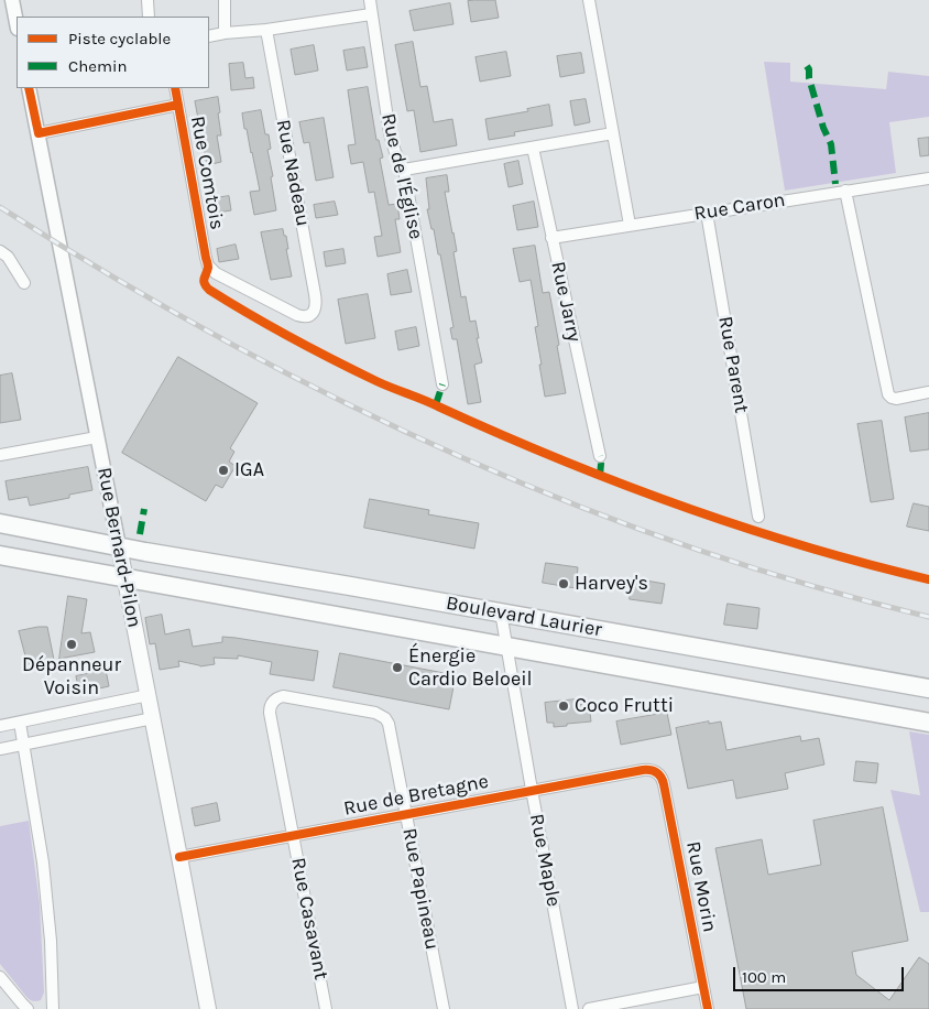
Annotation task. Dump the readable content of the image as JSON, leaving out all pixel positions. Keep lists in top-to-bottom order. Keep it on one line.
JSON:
{"streets":{"main road":["Rue Bernard-Pilon","Boulevard Laurier"],"street":["Rue Comtois","Rue Nadeau","Rue de l'Église","Rue Caron","Rue Jarry","Rue Parent","Rue de Bretagne","Rue Maple","Rue Morin","Rue Papineau","Rue Casavant"]},"crossings":[["Rue Comtois","Rue Nadeau"],["Rue Caron","Rue Jarry"],["Rue Caron","Rue Parent"],["Rue Bernard-Pilon","Boulevard Laurier"],["Rue Bernard-Pilon","Rue de Bretagne"],["Boulevard Laurier","Rue Maple"],["Rue de Bretagne","Rue Maple"],["Rue de Bretagne","Rue Morin"],["Rue de Bretagne","Rue Papineau"],["Rue de Bretagne","Rue Casavant"],["Rue Papineau","Rue Casavant"]],"places":["IGA","Harvey's","Dépanneur Voisin","Énergie Cardio Beloeil","Coco Frutti"],"legend":["Piste cyclable","Chemin"],"scale_bar":"100 m"}
